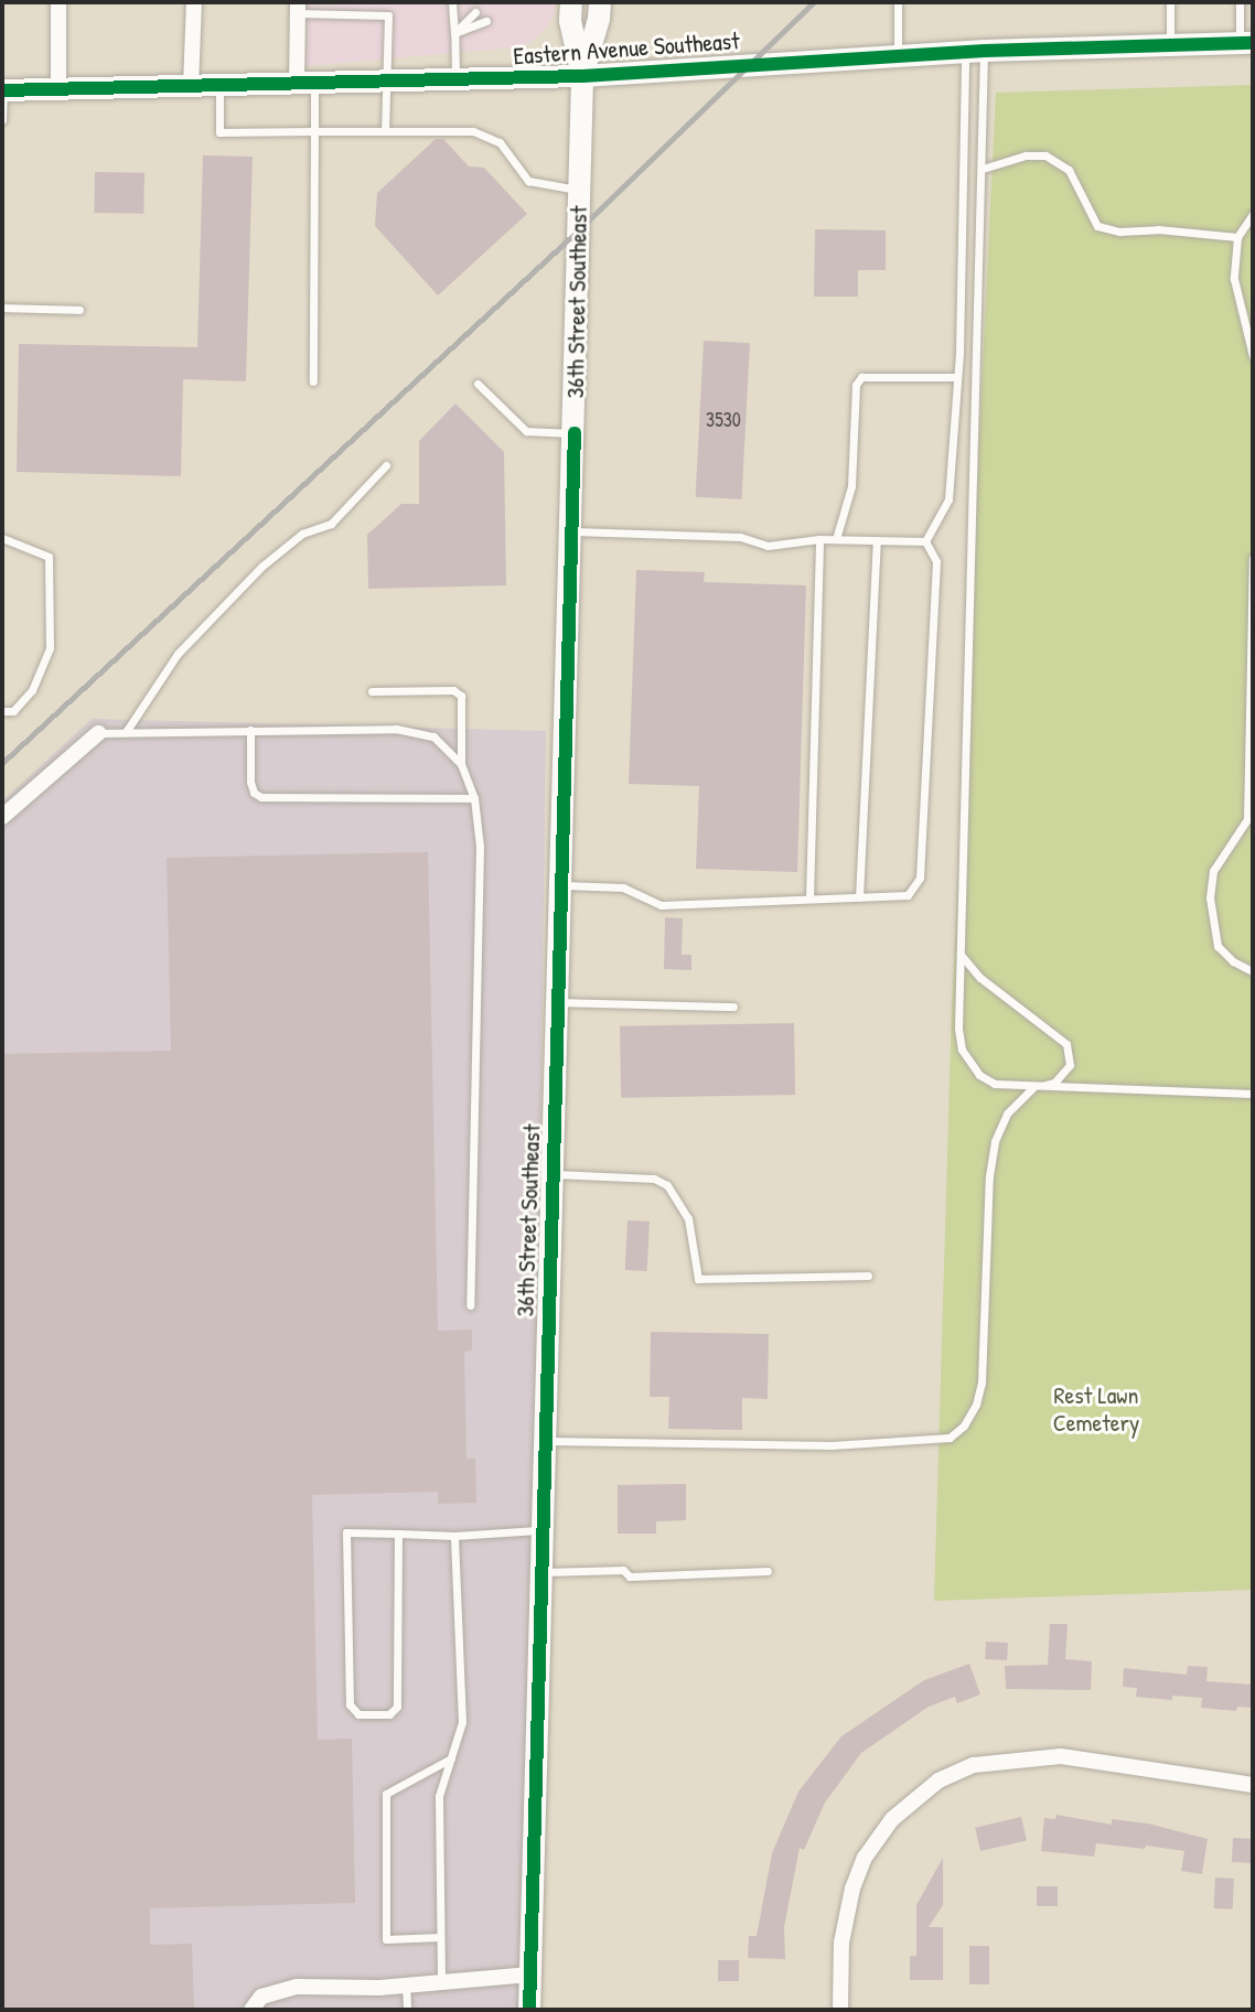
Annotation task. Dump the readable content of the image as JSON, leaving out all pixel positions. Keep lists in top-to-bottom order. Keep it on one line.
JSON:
{"streets":{"street":["Eastern Avenue Southeast","36th Street Southeast"]},"crossings":[["Eastern Avenue Southeast","36th Street Southeast"]],"parks":["Rest Lawn Cemetery"],"house_numbers":["3530"]}
